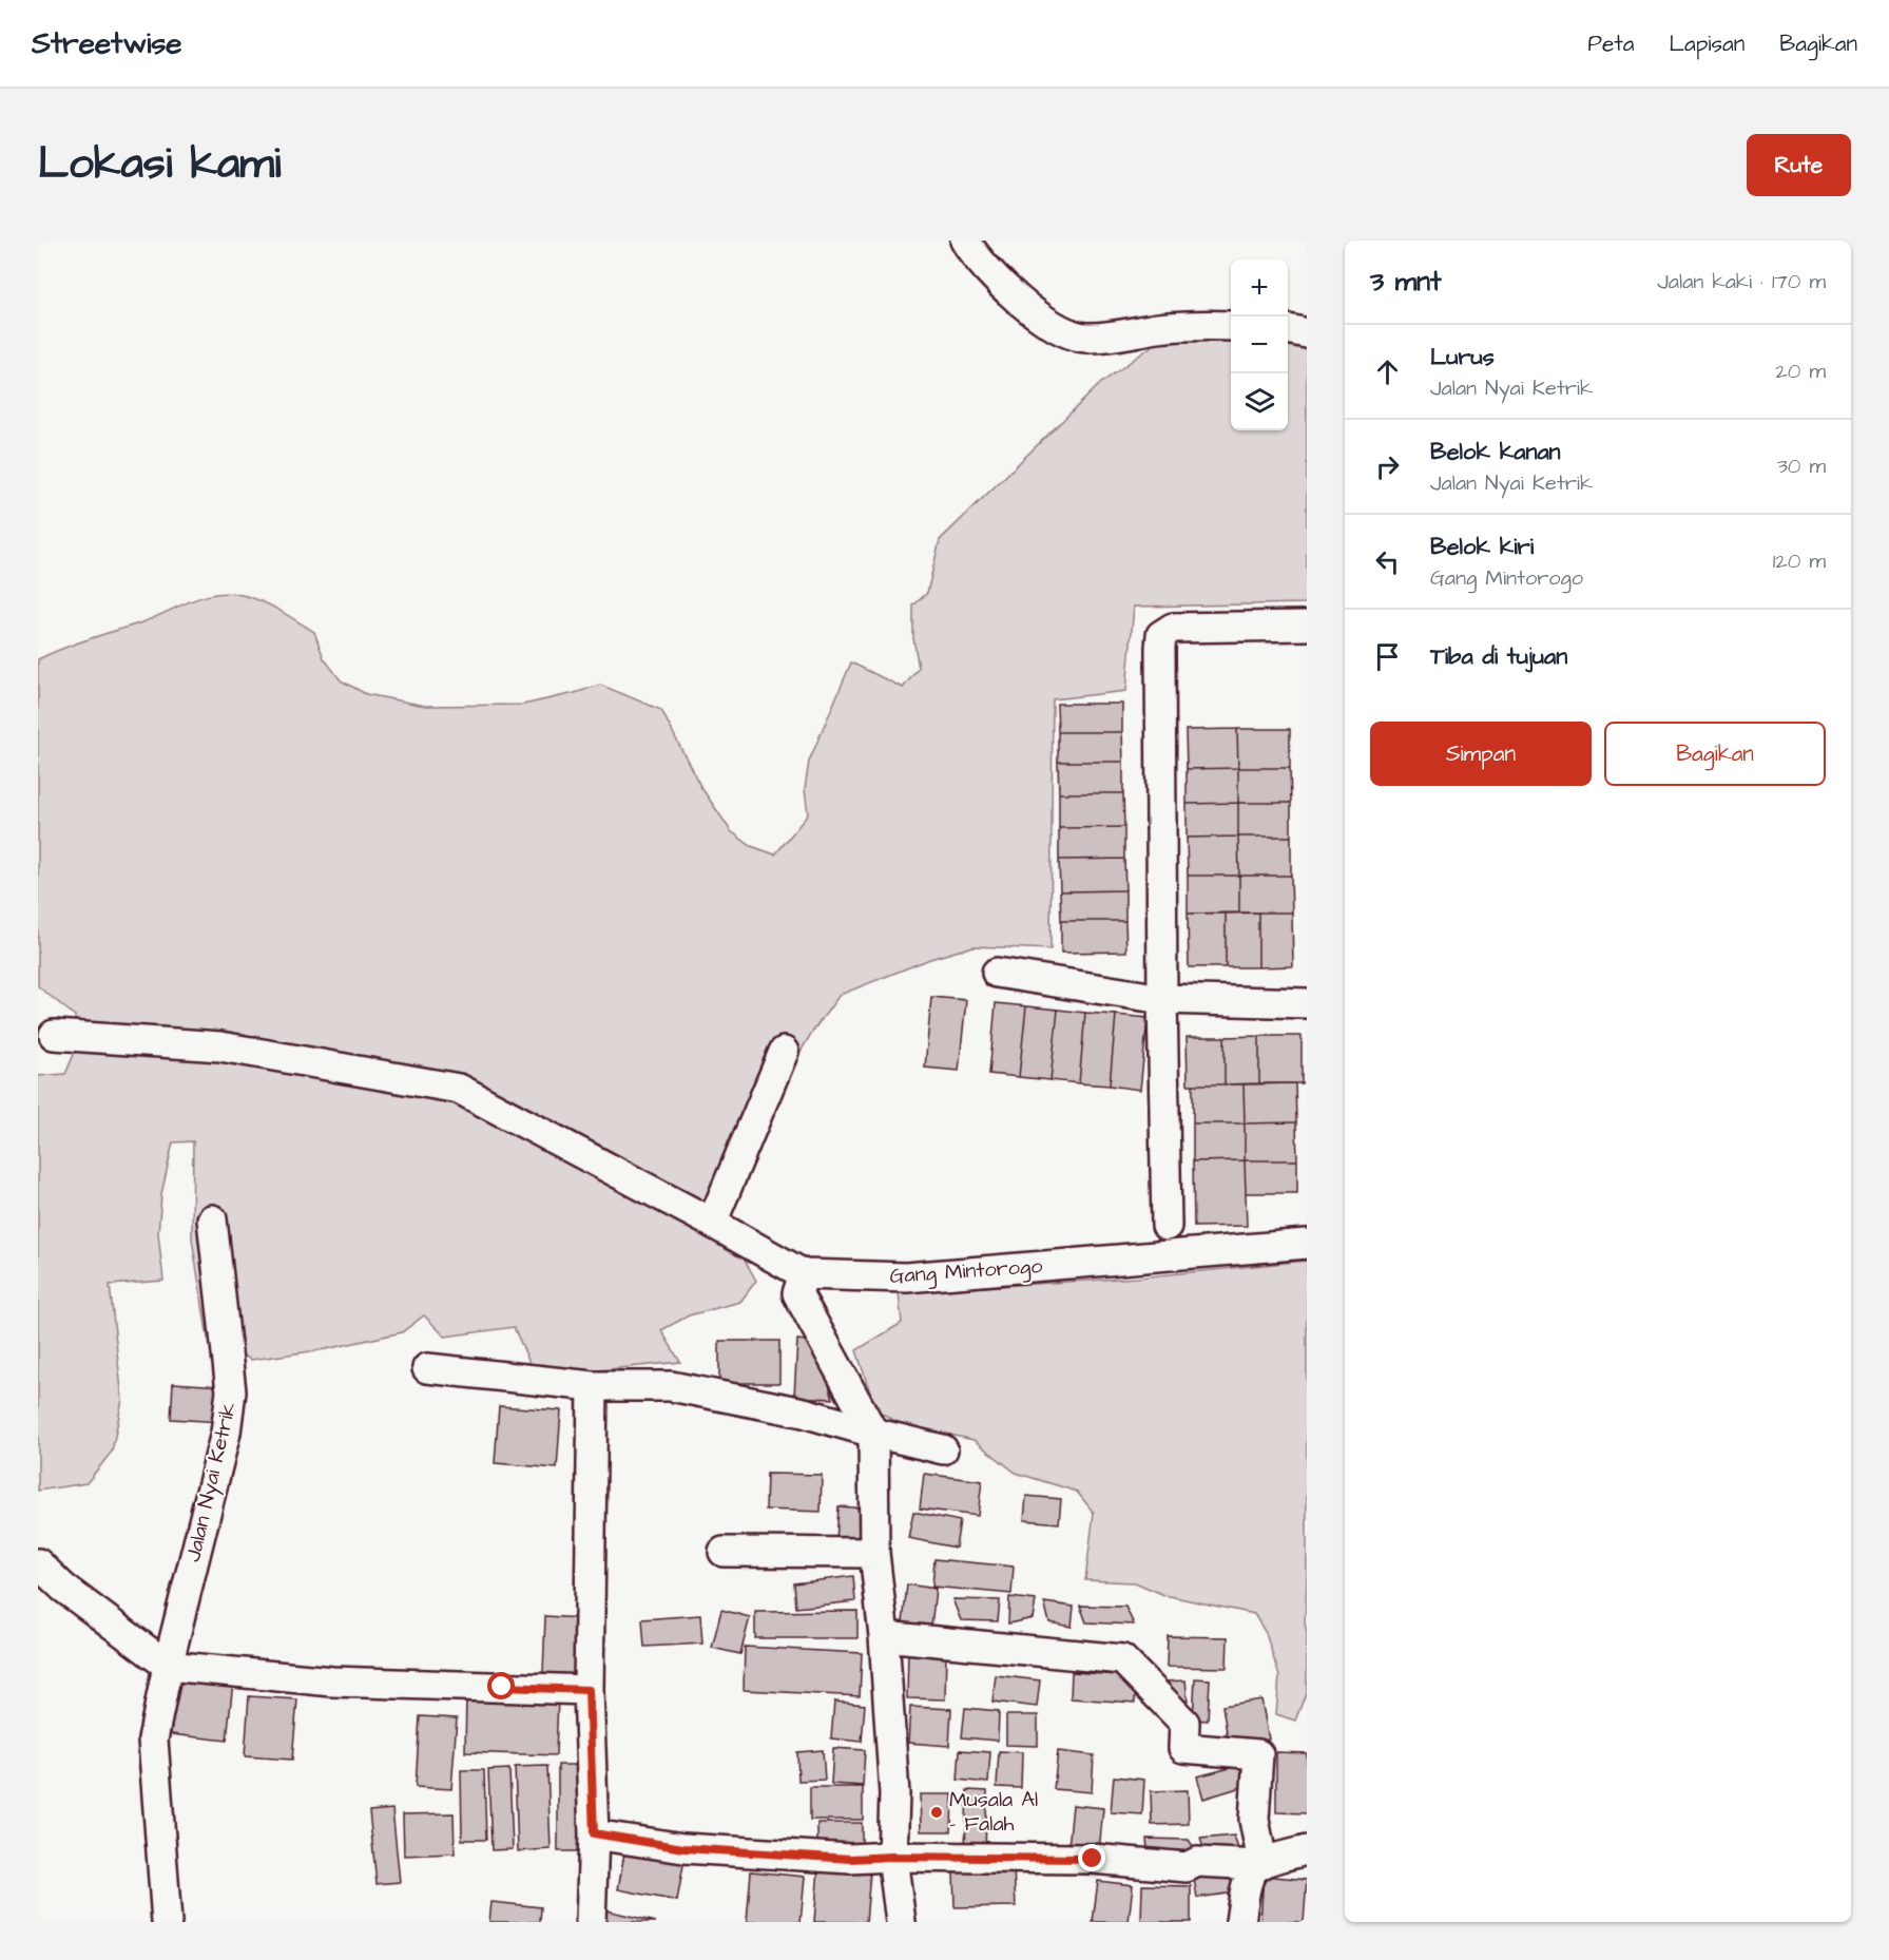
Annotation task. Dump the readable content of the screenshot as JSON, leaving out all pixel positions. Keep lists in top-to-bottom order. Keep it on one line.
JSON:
{"streets":{"street":["Gang Mintorogo","Jalan Nyai Ketrik"]},"places":["Musala Al - Falah"],"page":{"header":"Streetwise","nav":["Peta","Lapisan","Bagikan"],"title":"Lokasi kami","buttons":["Rute",["Simpan","Bagikan"]],"heading":["3 mnt","Jalan kaki · 170 m"],"map_buttons":["+","−"],"list":[["Lurus","Jalan Nyai Ketrik","20 m"],["Belok kanan","Jalan Nyai Ketrik","30 m"],["Belok kiri","Gang Mintorogo","120 m"],"Tiba di tujuan"]}}
